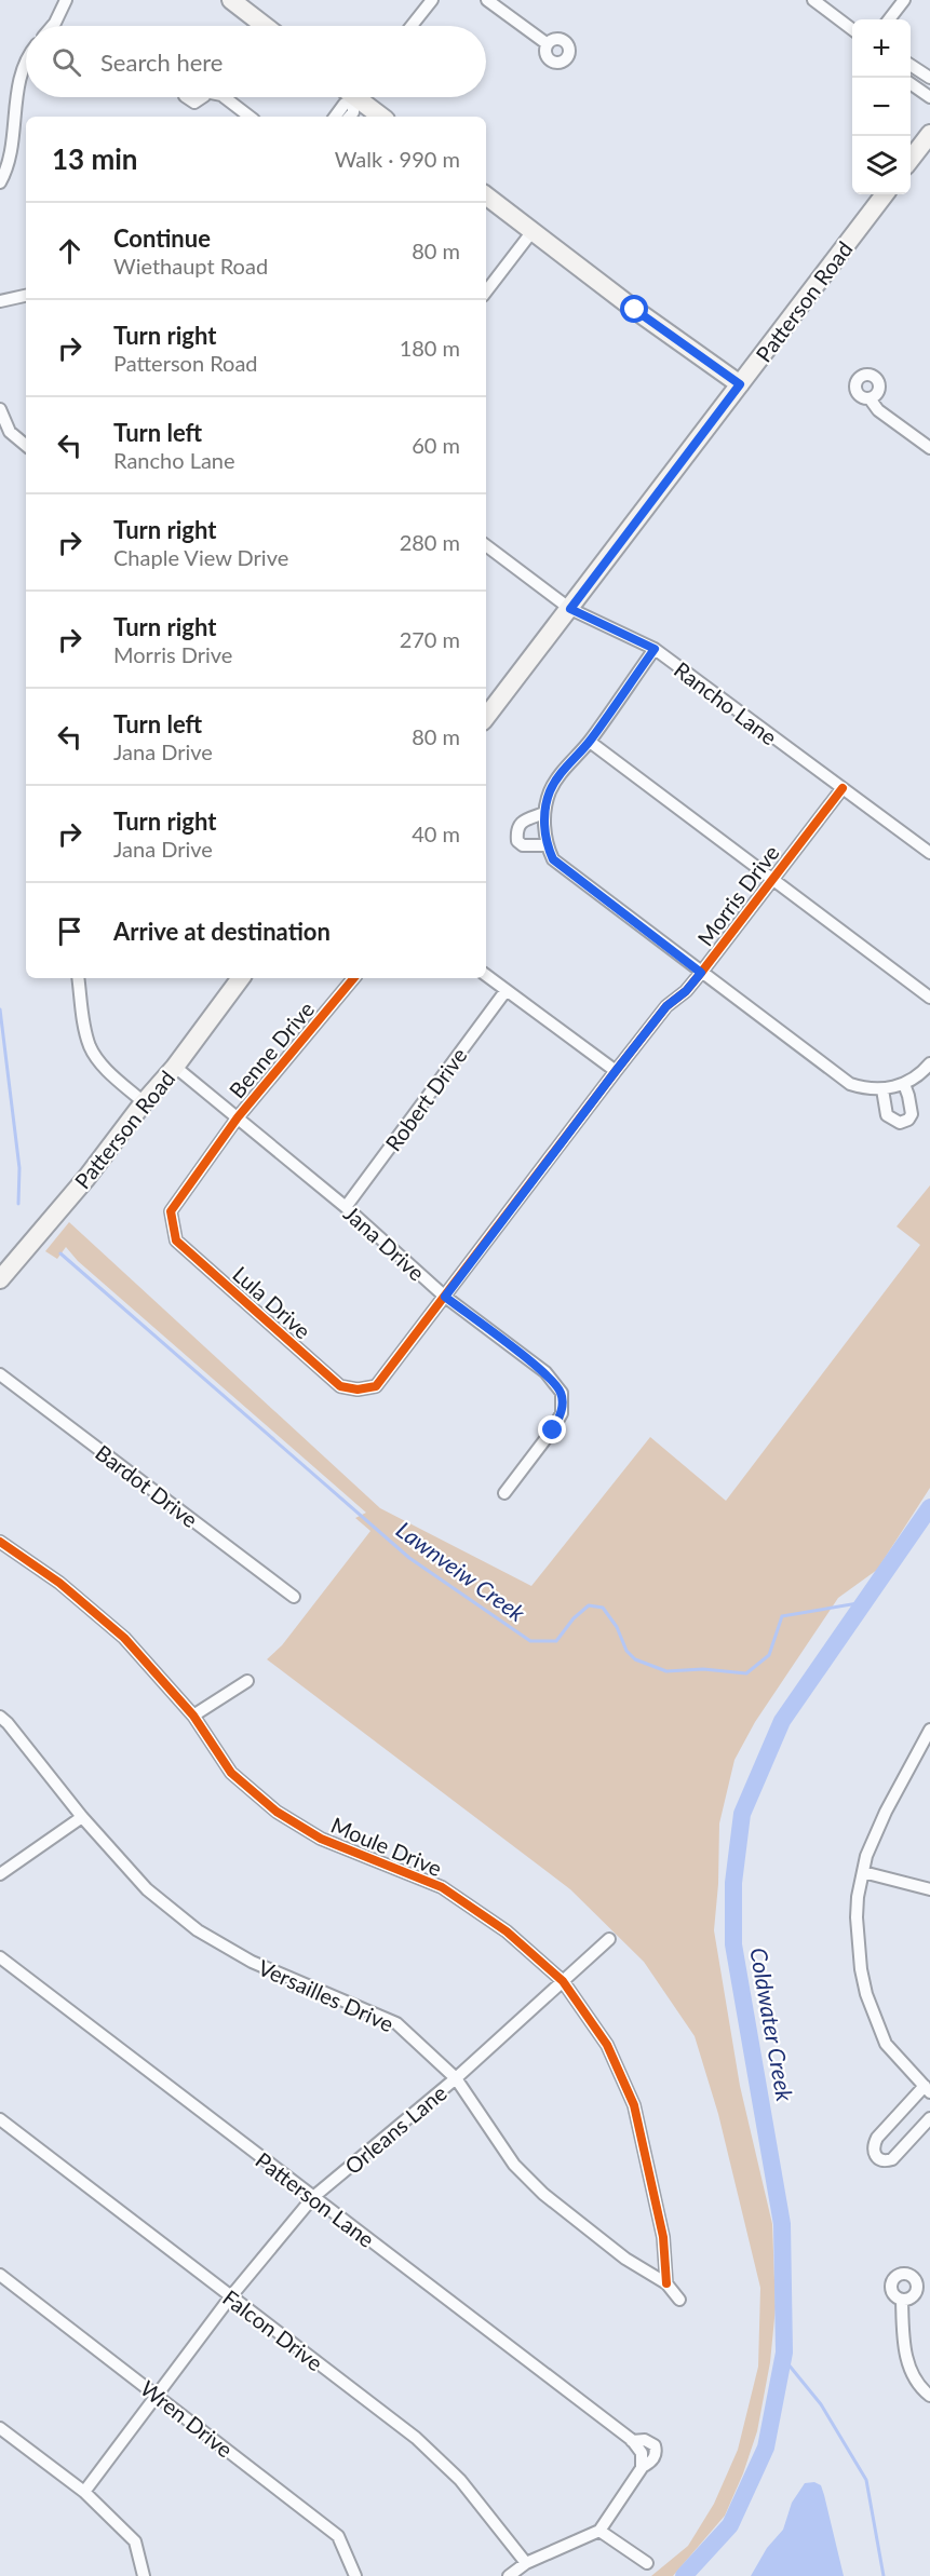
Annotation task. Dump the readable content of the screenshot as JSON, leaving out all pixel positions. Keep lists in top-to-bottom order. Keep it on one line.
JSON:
{"streets":{"main road":["Patterson Road"],"street":["Rancho Lane","Morris Drive","Benne Drive","Robert Drive","Jana Drive","Lula Drive","Bardot Drive","Moule Drive","Versailles Drive","Orleans Lane","Patterson Lane","Falcon Drive","Wren Drive"]},"crossings":[["Patterson Road","Rancho Lane"],["Patterson Road","Jana Drive"],["Rancho Lane","Morris Drive"],["Morris Drive","Jana Drive"],["Morris Drive","Lula Drive"],["Benne Drive","Jana Drive"],["Benne Drive","Lula Drive"],["Robert Drive","Jana Drive"],["Jana Drive","Lula Drive"],["Moule Drive","Versailles Drive"],["Moule Drive","Orleans Lane"],["Versailles Drive","Orleans Lane"],["Orleans Lane","Patterson Lane"],["Orleans Lane","Falcon Drive"],["Orleans Lane","Wren Drive"]],"water":["Lawnveiw Creek","Coldwater Creek"],"page":{"map_buttons":["+","−"],"search":"Search here","heading":["13 min","Walk · 990 m"],"list":[["Continue","Wiethaupt Road","80 m"],["Turn right","Patterson Road","180 m"],["Turn left","Rancho Lane","60 m"],["Turn right","Chaple View Drive","280 m"],["Turn right","Morris Drive","270 m"],["Turn left","Jana Drive","80 m"],["Turn right","Jana Drive","40 m"],"Arrive at destination"]}}
